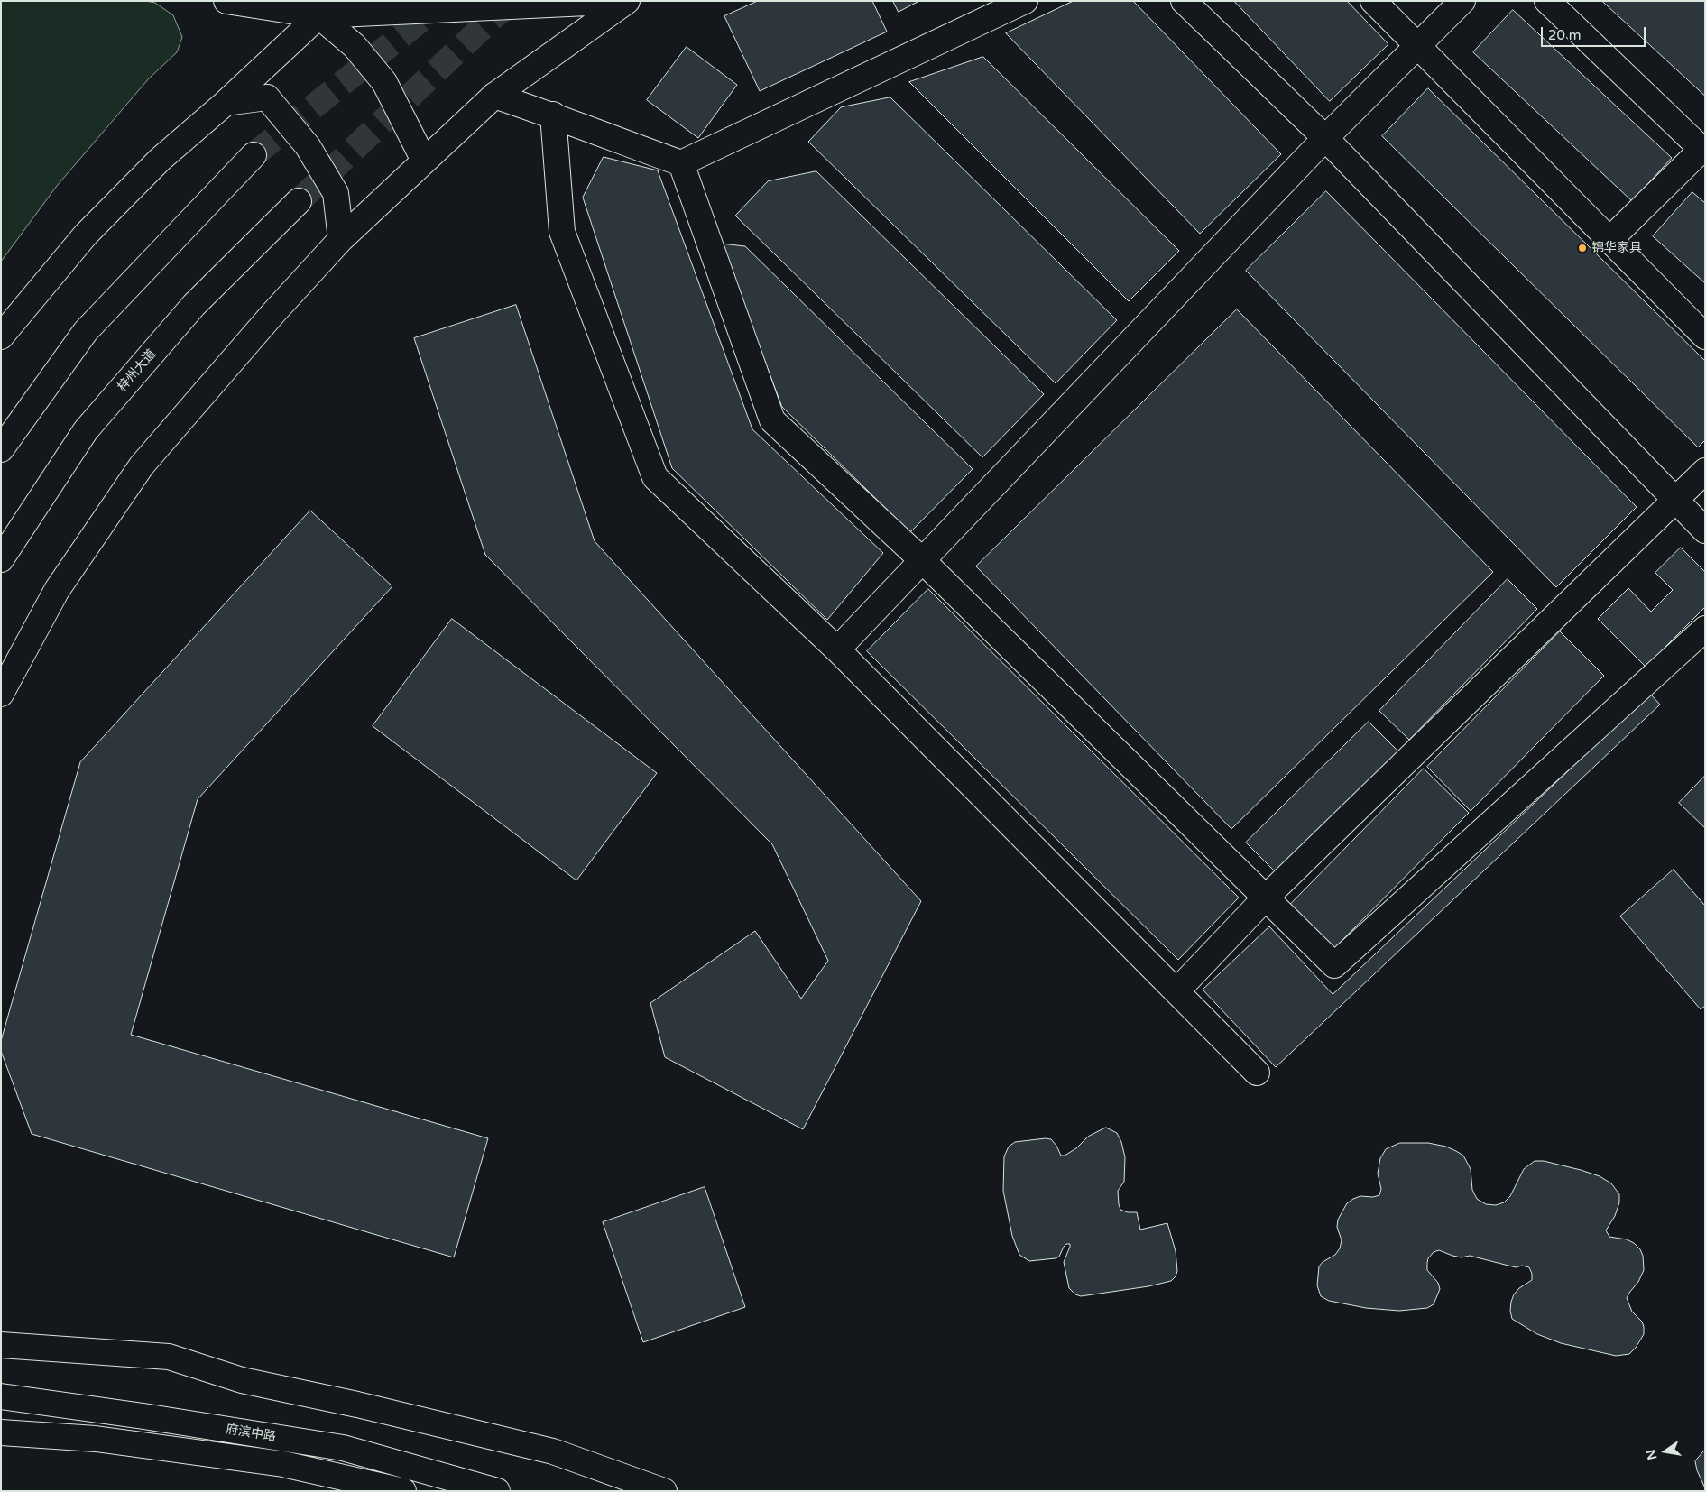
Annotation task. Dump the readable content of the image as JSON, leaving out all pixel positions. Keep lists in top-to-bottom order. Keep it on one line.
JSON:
{"streets":{"main road":["梓州大道","府滨中路"]},"places":["锦华家具"],"scale_bar":"20 m","north":"left"}
